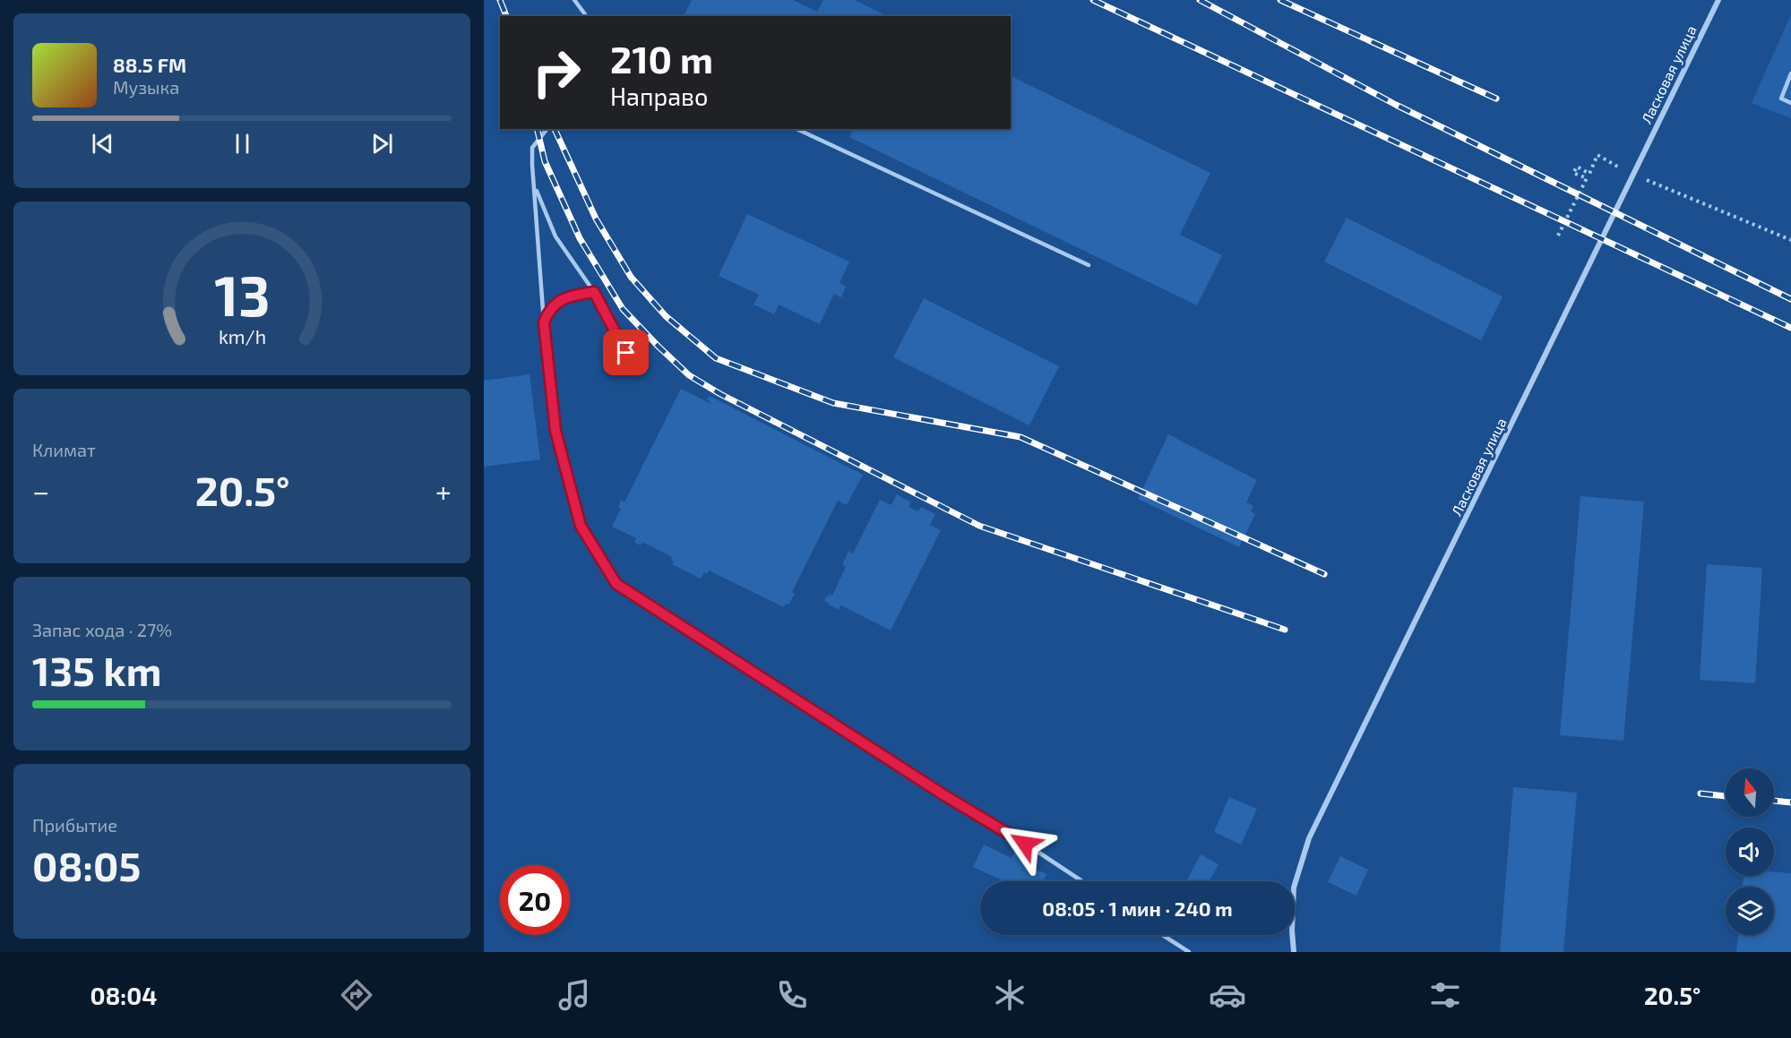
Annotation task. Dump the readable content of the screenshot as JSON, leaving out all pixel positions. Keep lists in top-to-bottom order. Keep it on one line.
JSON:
{"streets":{"street":["Ласковая улица"]},"north":"top","page":{"turn":["210 m","Направо"],"song":["88.5 FM","Музыка"],"tile":["Климат",["Запас хода · 27%","135 km"],["Прибытие","08:05"]],"heat":["−","20.5°","+"],"limit":"20","trip":"08:05 · 1 мин · 240 m","tabs":["08:04","20.5°"],"gauge":["13","km/h"]}}
